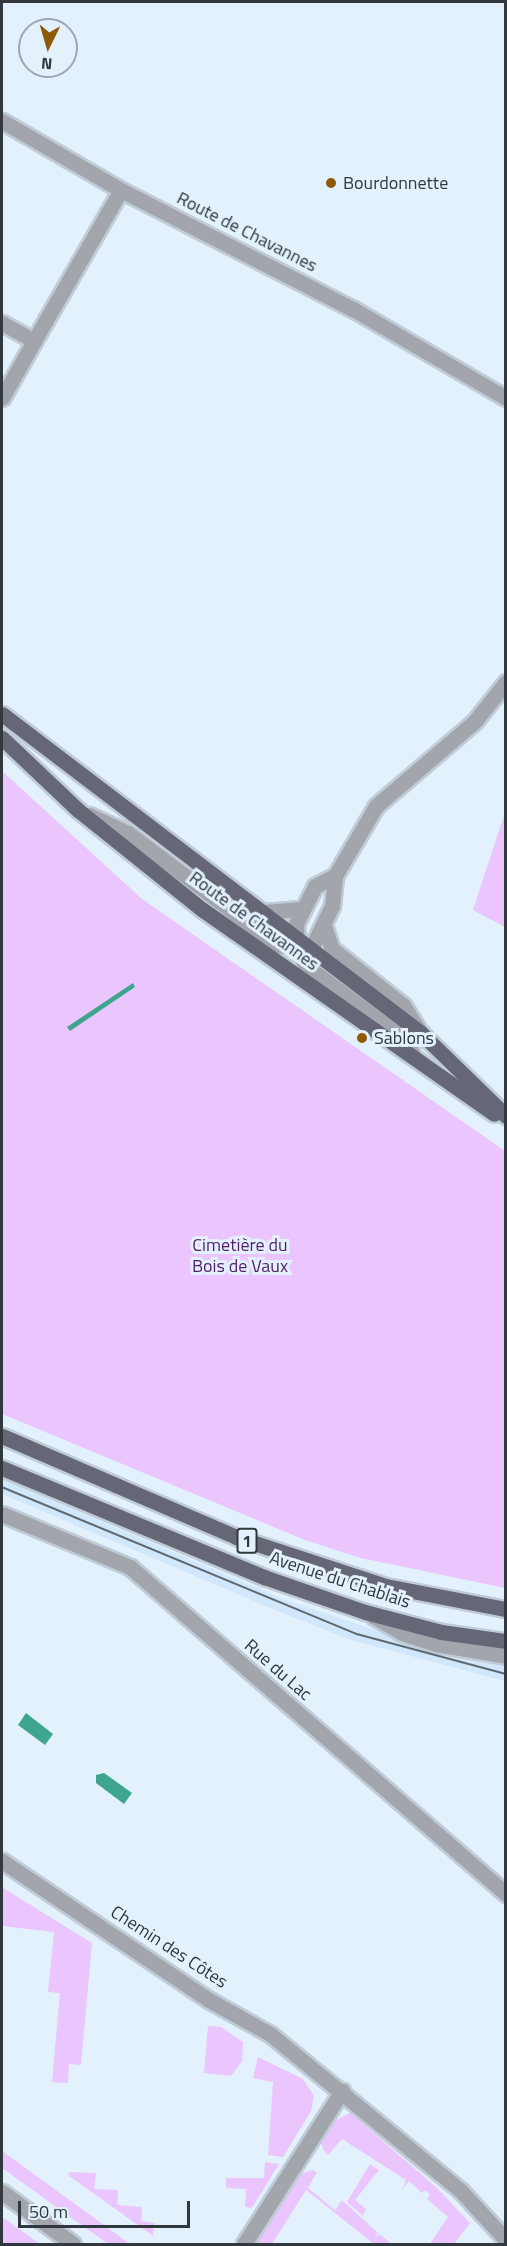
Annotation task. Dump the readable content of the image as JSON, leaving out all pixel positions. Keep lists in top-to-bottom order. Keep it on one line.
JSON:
{"streets":{"main road":["Route de Chavannes","1","Avenue du Chablais"],"street":["Rue du Lac","Chemin des Côtes"]},"parks":["Cimetière du Bois de Vaux"],"places":["Bourdonnette","Sablons"],"scale_bar":"50 m","north":"bottom"}
